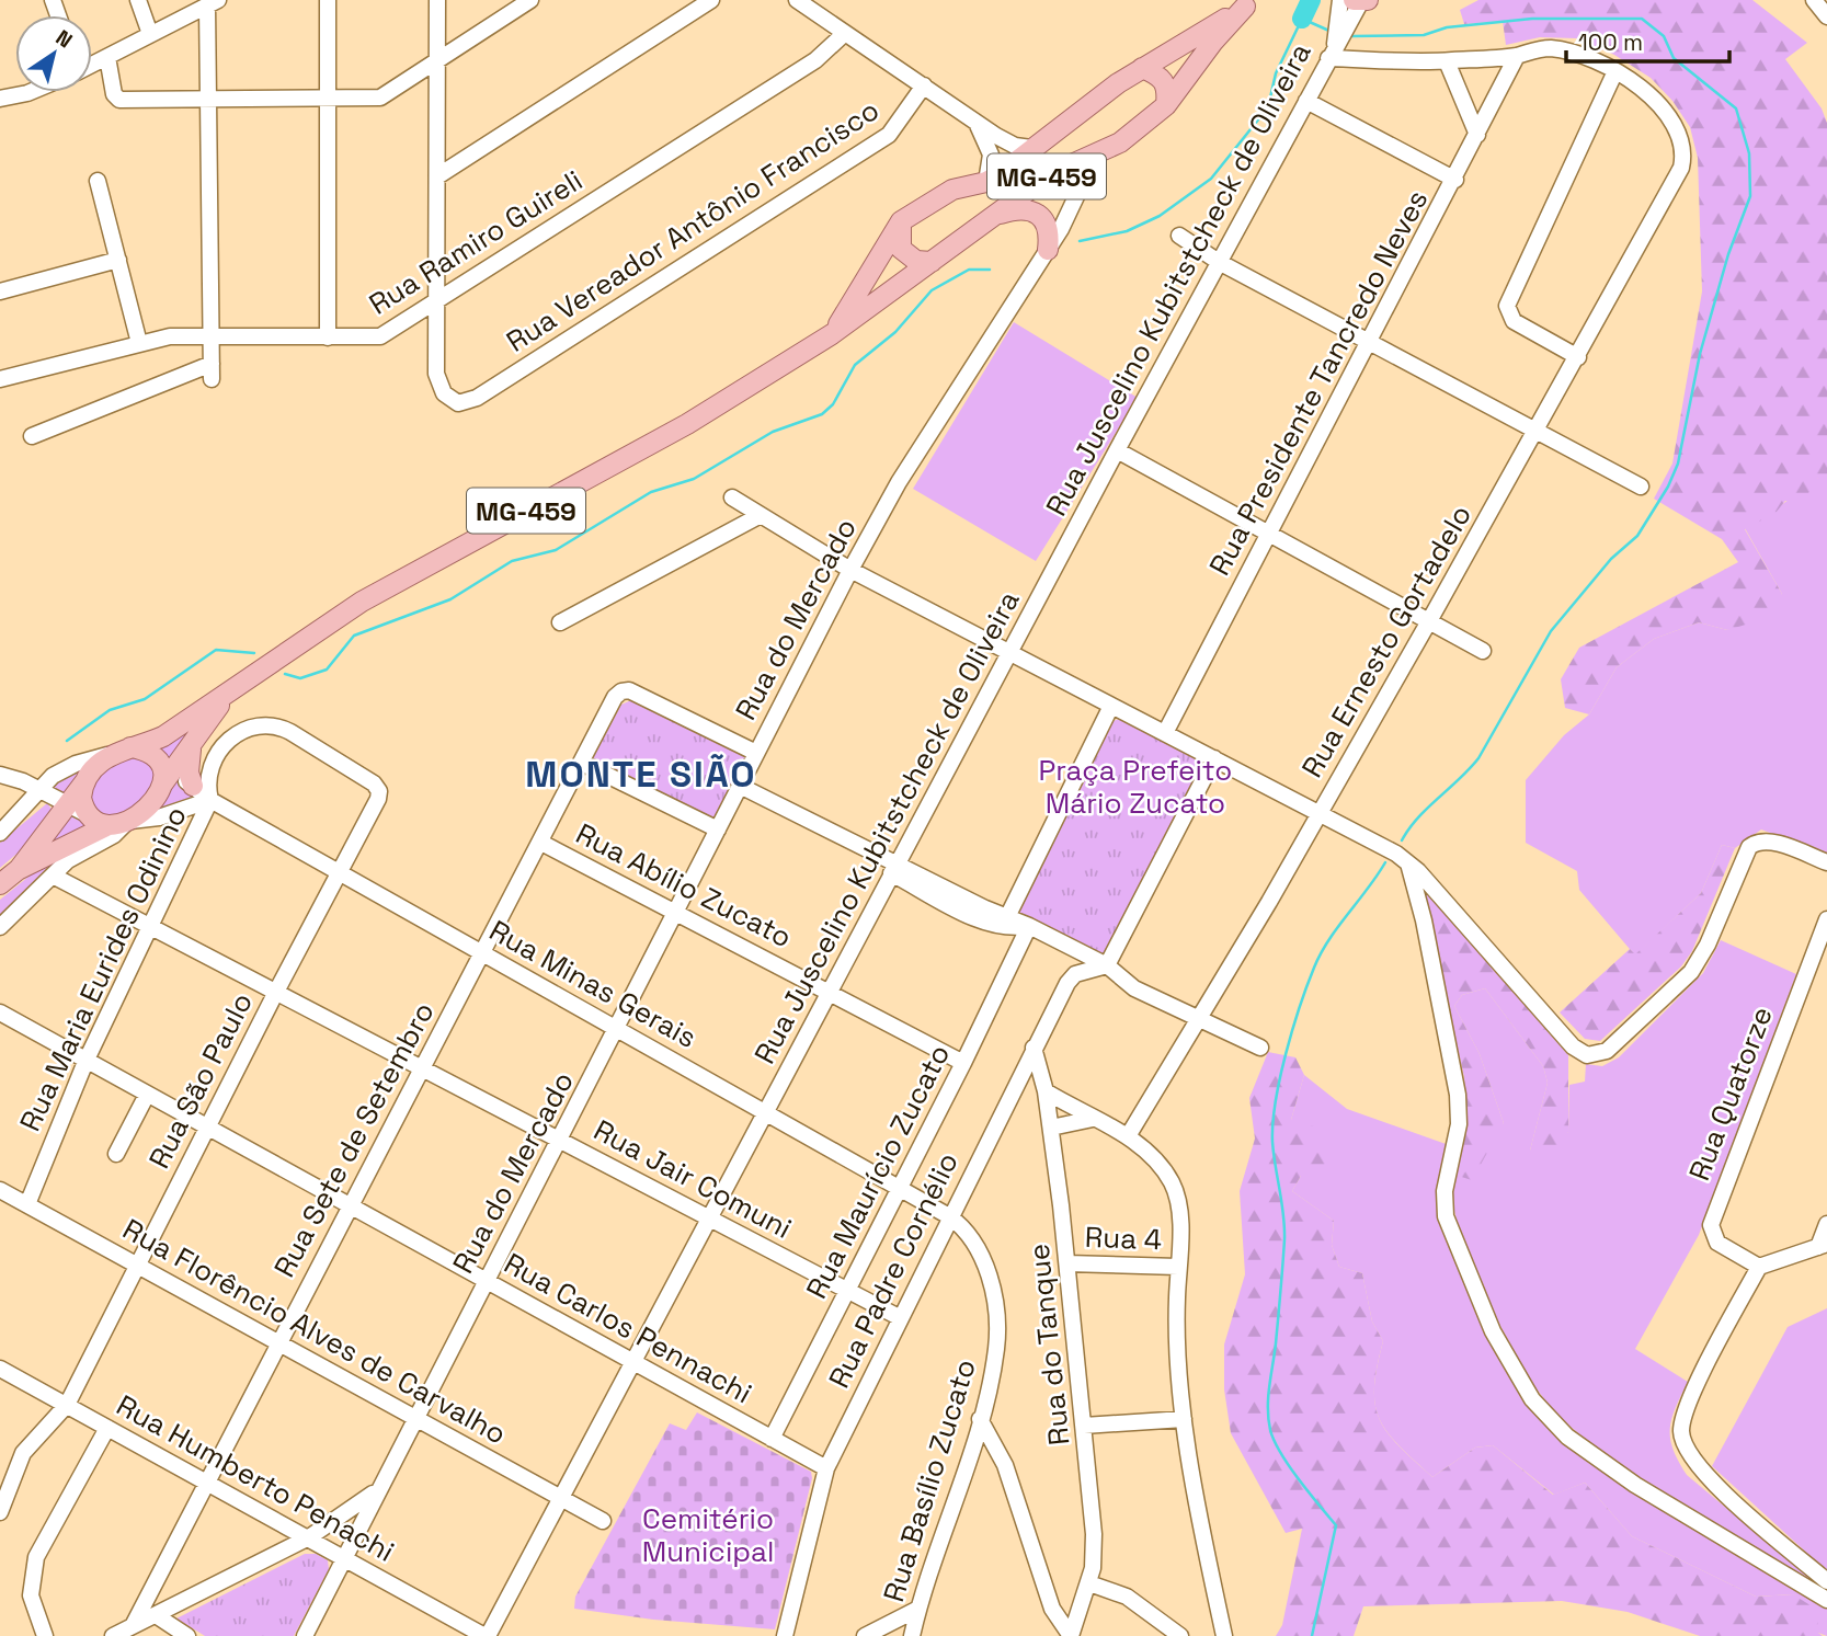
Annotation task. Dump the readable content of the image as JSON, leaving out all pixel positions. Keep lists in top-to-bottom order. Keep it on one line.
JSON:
{"streets":{"main road":["MG-459"],"street":["Rua Vereador Antônio Francisco","Rua Ramiro Guireli","Rua Juscelino Kubitstcheck de Oliveira","Rua Presidente Tancredo Neves","Rua do Mercado","Rua Ernesto Gortadelo","Rua Abílio Zucato","Rua Maria Eurides Odinino","Rua Minas Gerais","Rua São Paulo","Rua Quatorze","Rua Sete de Setembro","Rua Maurício Zucato","Rua Jair Comuni","Rua 4","Rua Padre Cornélio","Rua Carlos Pennachi","Rua Florêncio Alves de Carvalho","Rua do Tanque","Rua Humberto Penachi","Rua Basílio Zucato"]},"crossings":[["MG-459","Rua do Mercado"],["MG-459","Rua Minas Gerais"],["Rua Juscelino Kubitstcheck de Oliveira","Rua Abílio Zucato"],["Rua Juscelino Kubitstcheck de Oliveira","Rua Minas Gerais"],["Rua Juscelino Kubitstcheck de Oliveira","Rua Jair Comuni"],["Rua Juscelino Kubitstcheck de Oliveira","Rua Carlos Pennachi"],["Rua Juscelino Kubitstcheck de Oliveira","Rua Florêncio Alves de Carvalho"],["Rua Juscelino Kubitstcheck de Oliveira","Rua Humberto Penachi"],["Rua do Mercado","Rua Abílio Zucato"],["Rua do Mercado","Rua Minas Gerais"],["Rua do Mercado","Rua Sete de Setembro"],["Rua do Mercado","Rua Jair Comuni"],["Rua do Mercado","Rua Carlos Pennachi"],["Rua do Mercado","Rua Florêncio Alves de Carvalho"],["Rua do Mercado","Rua Humberto Penachi"],["Rua Abílio Zucato","Rua Sete de Setembro"],["Rua Abílio Zucato","Rua Maurício Zucato"],["Rua Maria Eurides Odinino","Rua Minas Gerais"],["Rua Maria Eurides Odinino","Rua São Paulo"],["Rua Maria Eurides Odinino","Rua Jair Comuni"],["Rua Maria Eurides Odinino","Rua Carlos Pennachi"],["Rua Maria Eurides Odinino","Rua Florêncio Alves de Carvalho"],["Rua Minas Gerais","Rua São Paulo"],["Rua Minas Gerais","Rua Sete de Setembro"],["Rua Minas Gerais","Rua Maurício Zucato"],["Rua Minas Gerais","Rua Padre Cornélio"],["Rua Minas Gerais","Rua Basílio Zucato"],["Rua São Paulo","Rua Jair Comuni"],["Rua São Paulo","Rua Carlos Pennachi"],["Rua São Paulo","Rua Florêncio Alves de Carvalho"],["Rua São Paulo","Rua Humberto Penachi"],["Rua Sete de Setembro","Rua Jair Comuni"],["Rua Sete de Setembro","Rua Carlos Pennachi"],["Rua Sete de Setembro","Rua Florêncio Alves de Carvalho"],["Rua Sete de Setembro","Rua Humberto Penachi"],["Rua Maurício Zucato","Rua Jair Comuni"],["Rua Maurício Zucato","Rua Carlos Pennachi"],["Rua Jair Comuni","Rua Padre Cornélio"],["Rua 4","Rua do Tanque"],["Rua Padre Cornélio","Rua Carlos Pennachi"],["Rua Padre Cornélio","Rua do Tanque"],["Rua Padre Cornélio","Rua Basílio Zucato"]],"districts":["MONTE SIÃO"],"parks":["Praça Prefeito Mário Zucato","Cemitério Municipal"],"scale_bar":"100 m","north":"top right"}
